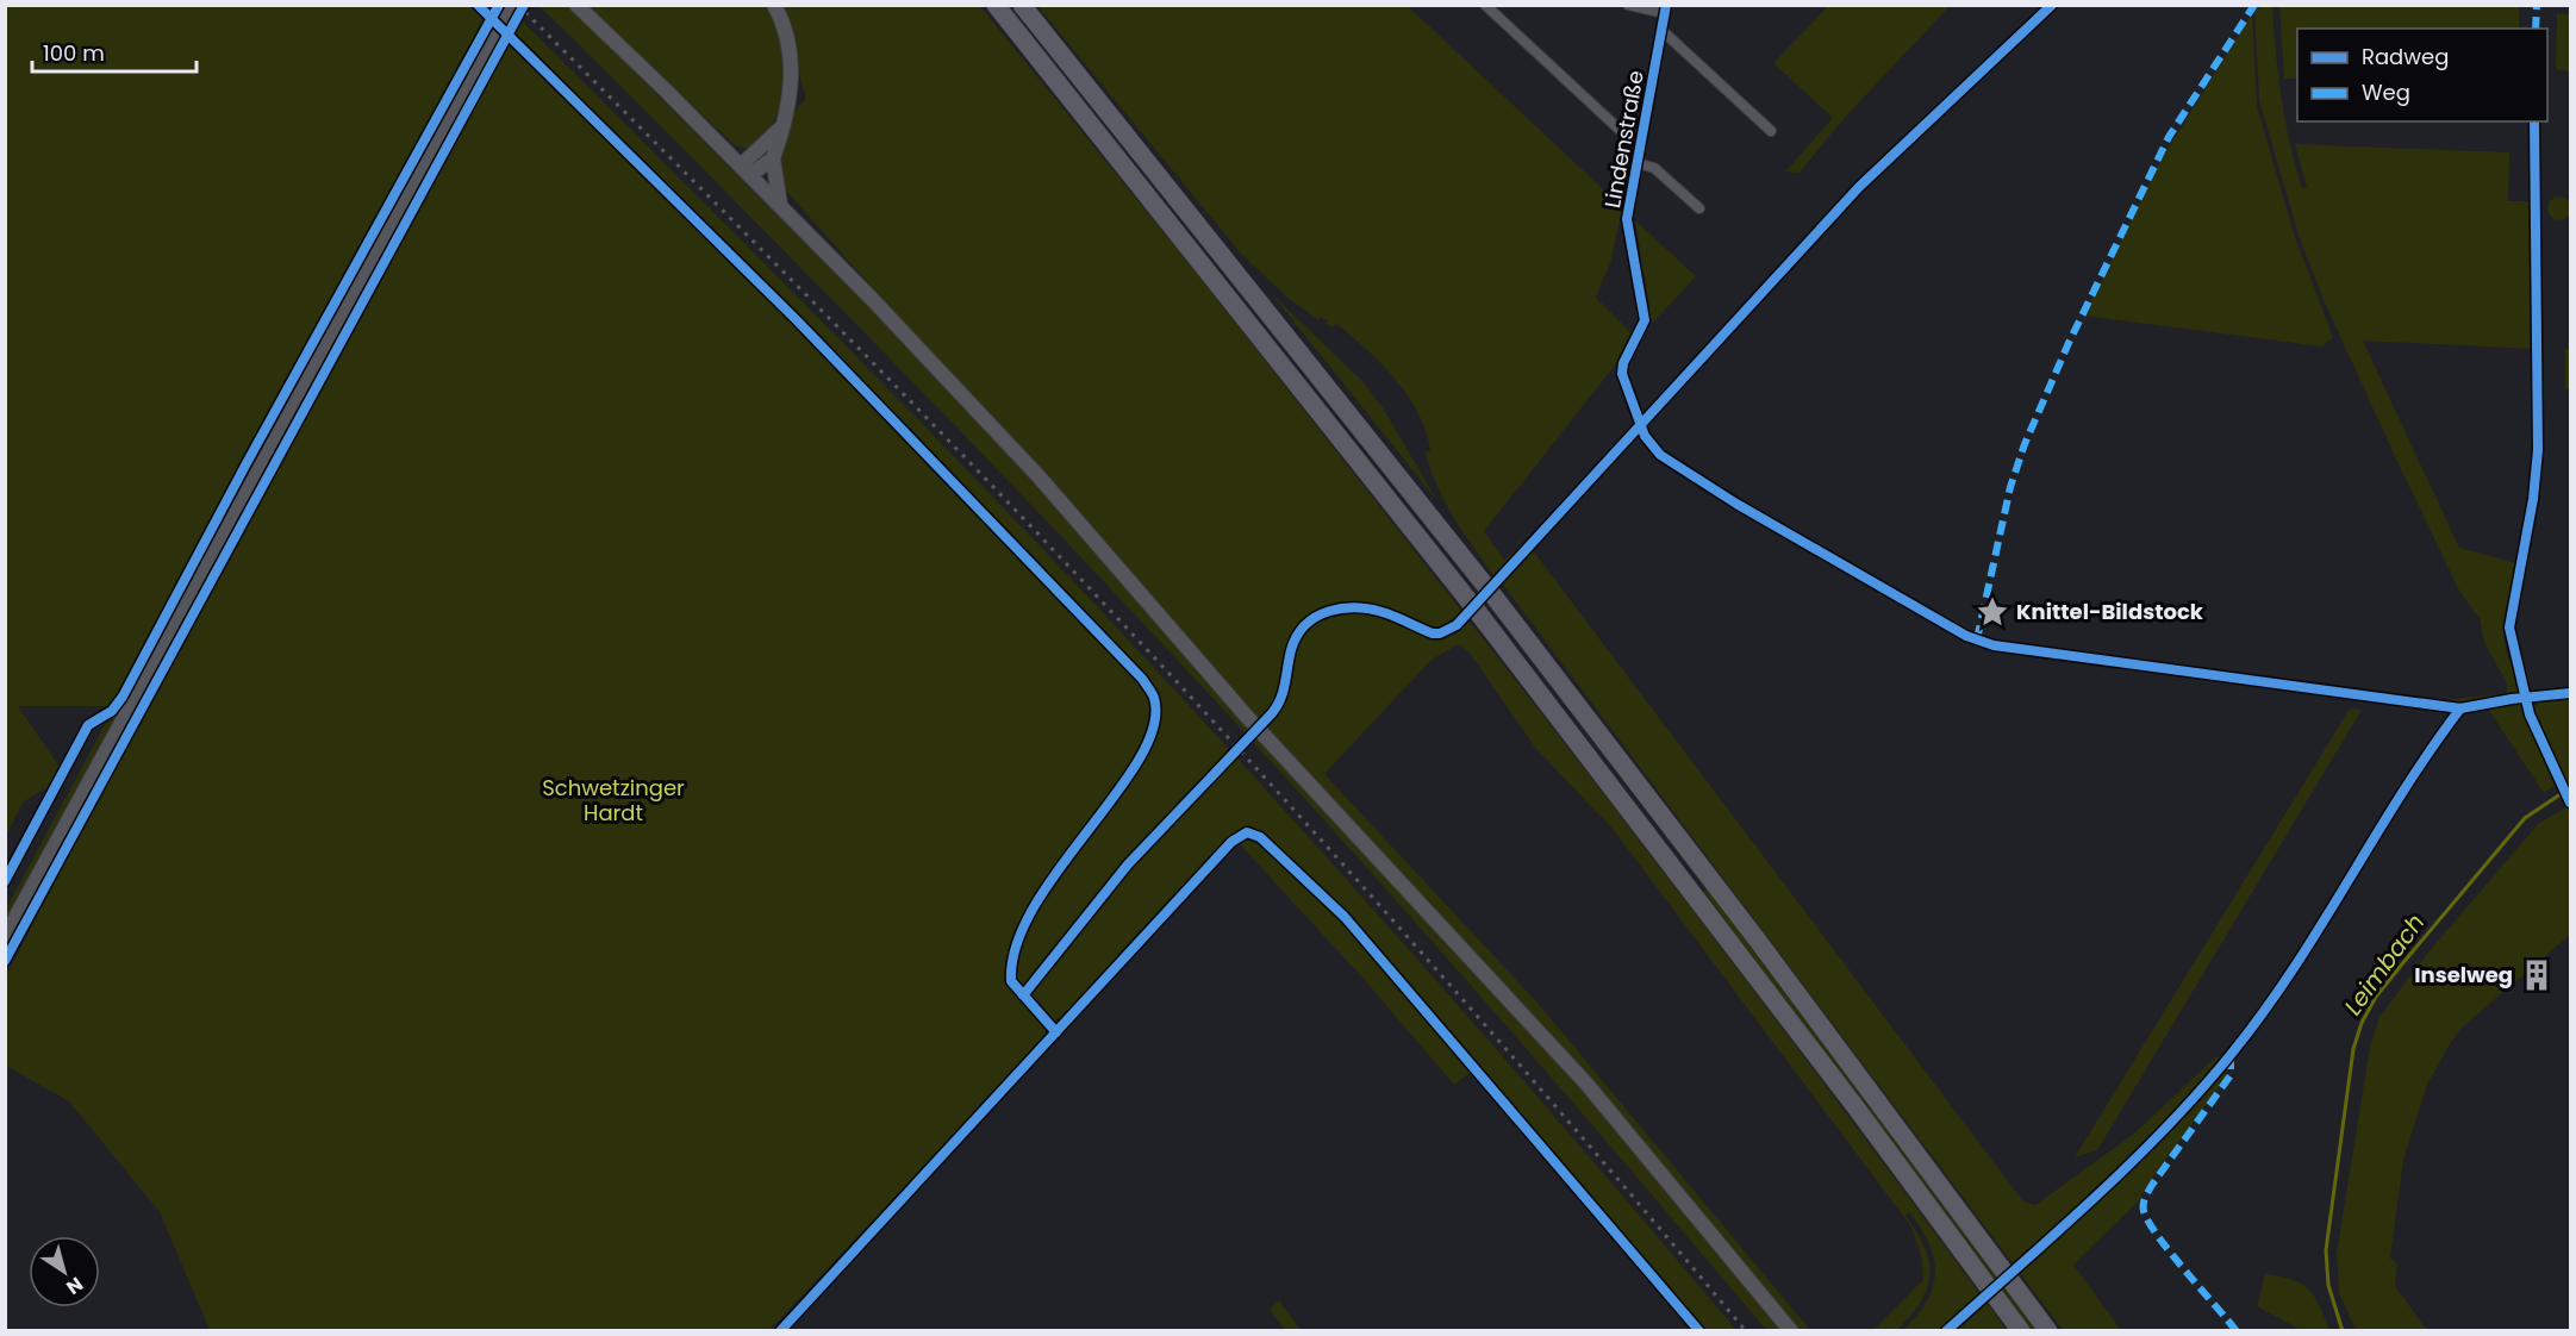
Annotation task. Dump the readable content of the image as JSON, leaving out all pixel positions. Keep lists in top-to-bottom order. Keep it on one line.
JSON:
{"streets":{"street":["Lindenstraße"]},"water":["Leimbach"],"parks":["Schwetzinger Hardt"],"places":{"place":["Knittel-Bildstock"],"building":["Inselweg"]},"legend":["Radweg","Weg"],"scale_bar":"100 m","north":"bottom right"}
